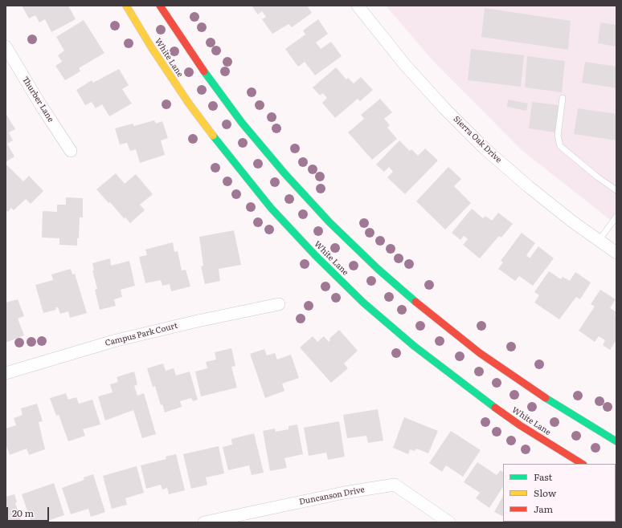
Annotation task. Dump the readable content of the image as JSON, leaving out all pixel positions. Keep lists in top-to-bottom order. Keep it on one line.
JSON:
{"streets":{"main road":["White Lane"],"street":["Thurber Lane","Sierra Oak Drive","Campus Park Court","Duncanson Drive"]},"legend":["Fast","Slow","Jam"],"scale_bar":"20 m"}
